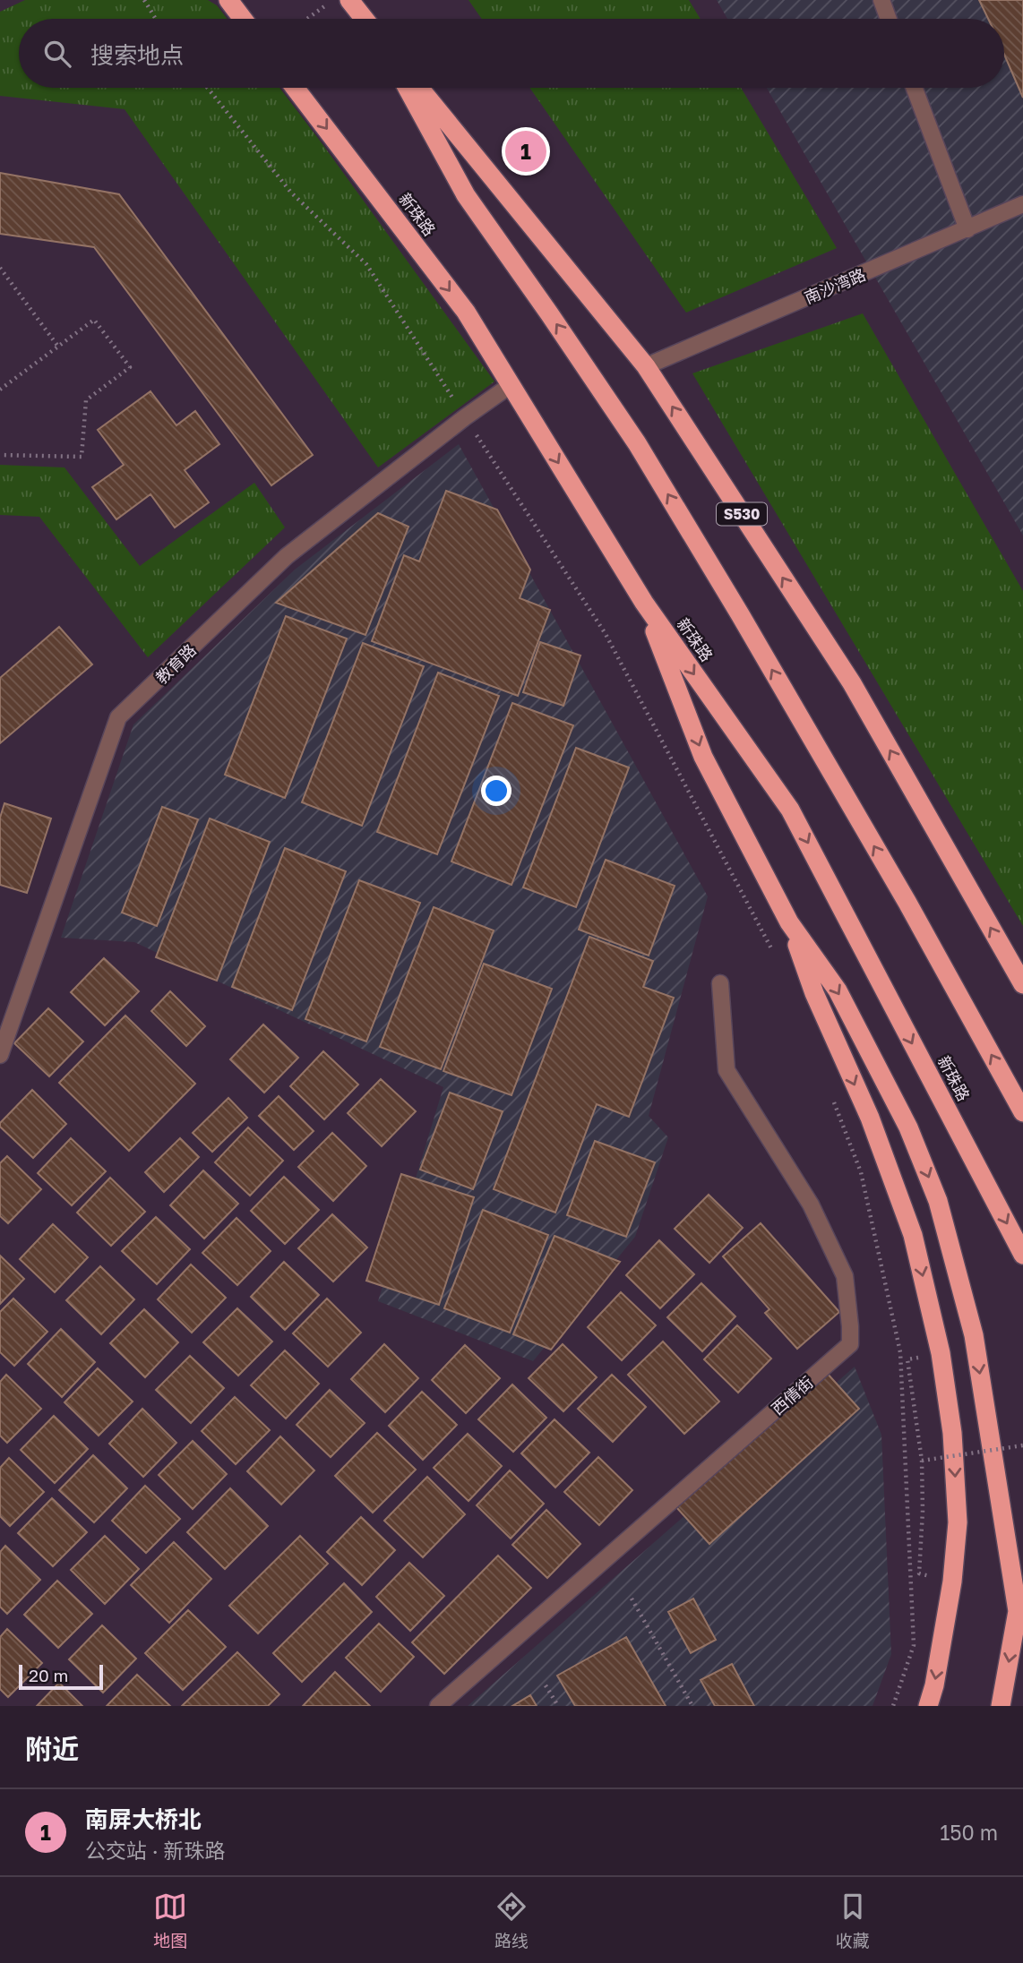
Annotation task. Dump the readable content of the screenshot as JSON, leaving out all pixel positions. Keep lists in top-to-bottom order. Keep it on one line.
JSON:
{"streets":{"highway":["新珠路","S530"],"street":["南沙湾路","教育路","西倩街"]},"crossings":[["新珠路","教育路"],["南沙湾路","S530"]],"scale_bar":"20 m","page":{"search":"搜索地点","pins":"1","scale":"20 m","heading":"附近","list":[{"mark":"1","name":"南屏大桥北","note":"公交站 · 新珠路","value":"150 m"}],"nav":["地图","路线","收藏"]}}
